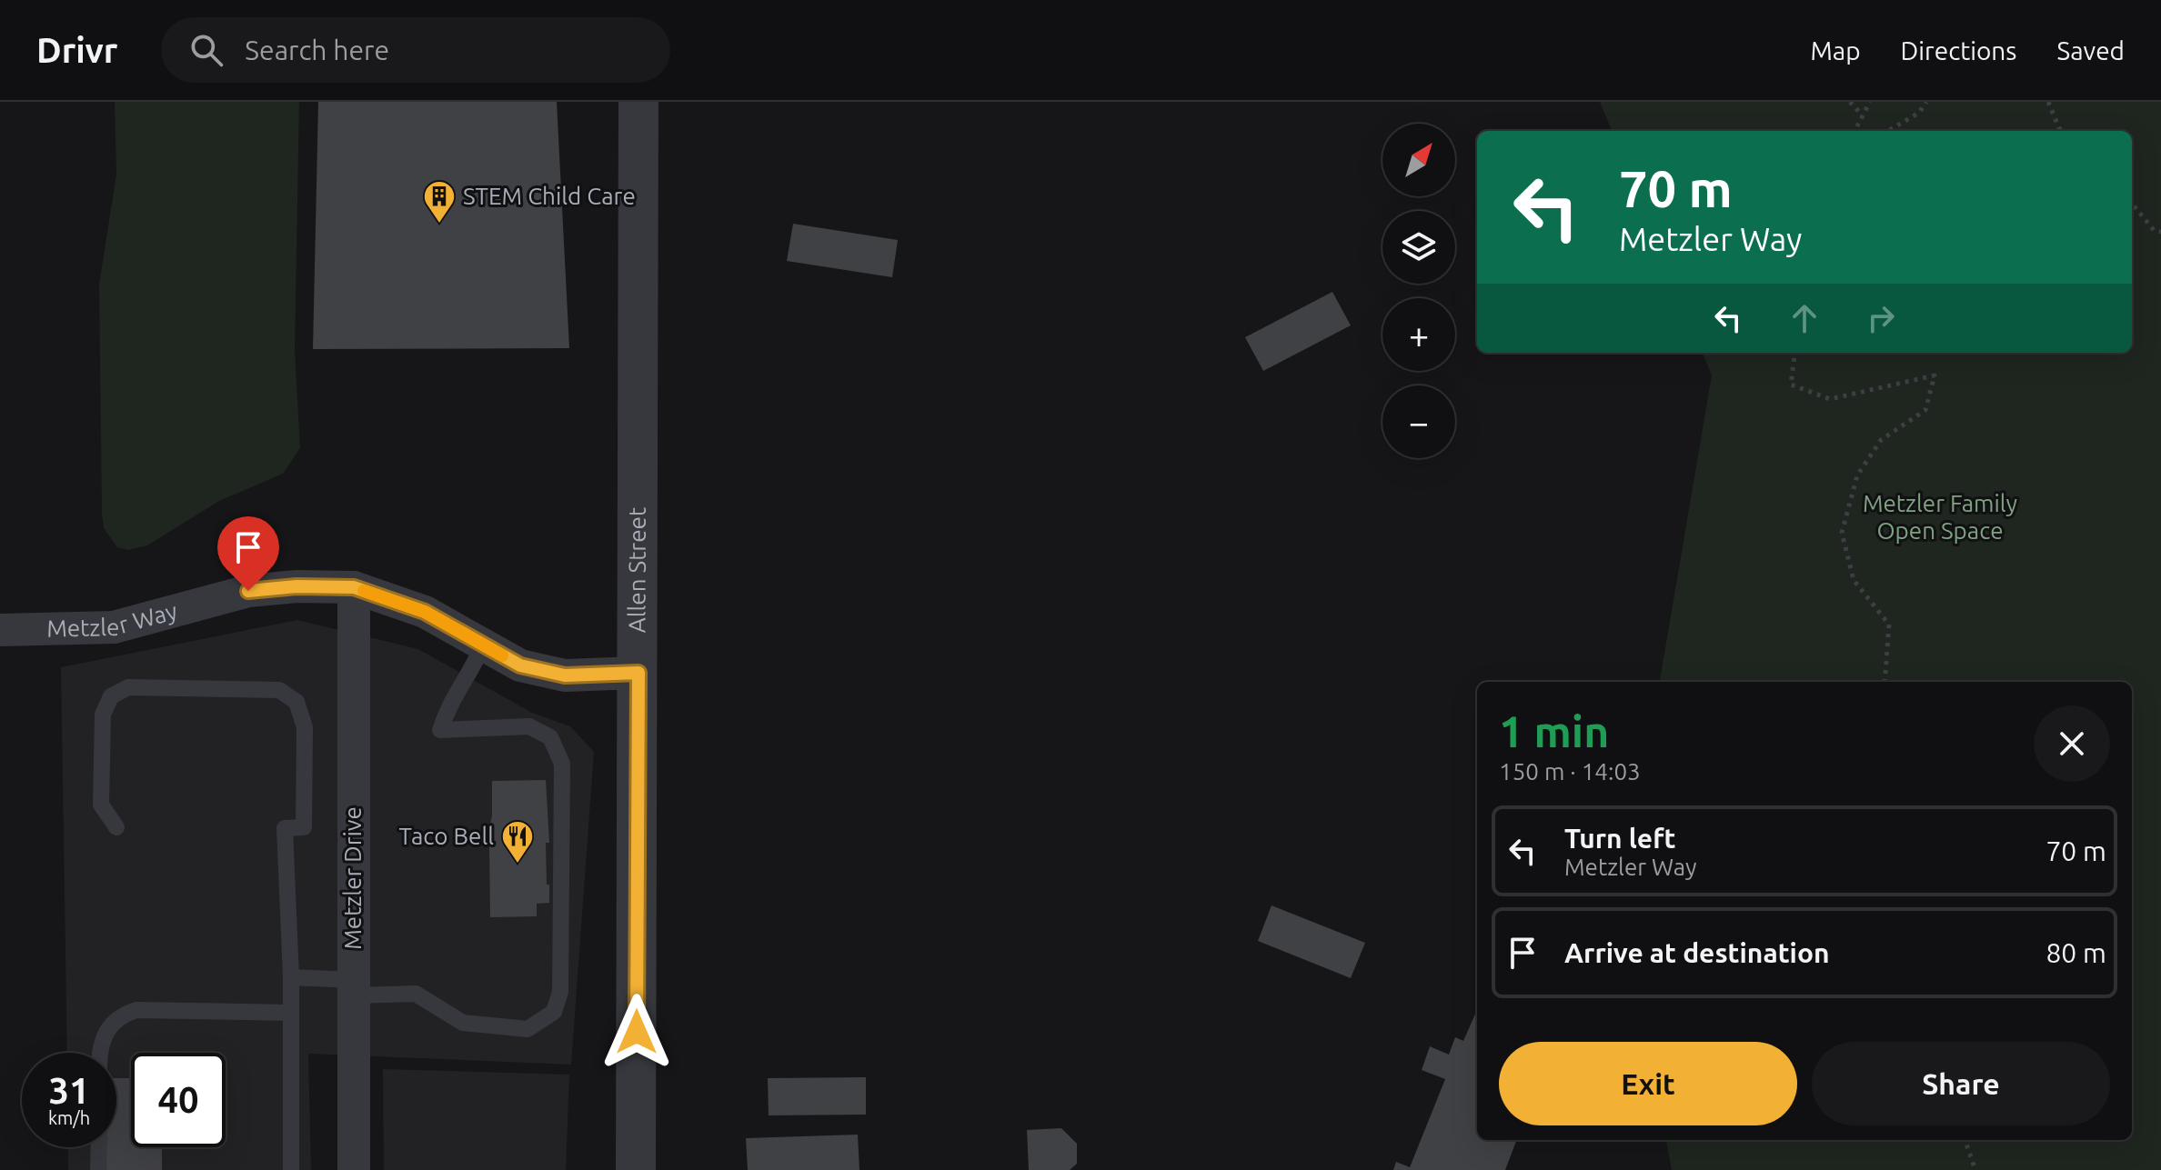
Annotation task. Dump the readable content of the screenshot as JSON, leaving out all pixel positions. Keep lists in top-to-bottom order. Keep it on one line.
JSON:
{"streets":{"street":["Allen Street","Metzler Way","Metzler Drive"]},"crossings":[["Allen Street","Metzler Way"],["Metzler Way","Metzler Drive"]],"parks":["Metzler Family Open Space"],"places":{"building":["STEM Child Care"],"restaurant":["Taco Bell"]},"north":"top right","page":{"header":"Drivr","search":"Search here","nav":["Map","Directions","Saved"],"map_buttons":["+","−"],"turn":["70 m","Metzler Way"],"heading":["1 min","150 m · 14:03"],"list":[{"name":"Turn left","note":"Metzler Way","value":"70 m"},{"name":"Arrive at destination","value":"80 m"}],"buttons":["Exit","Share"],"speed":"31 km/h","limit":"40"}}
